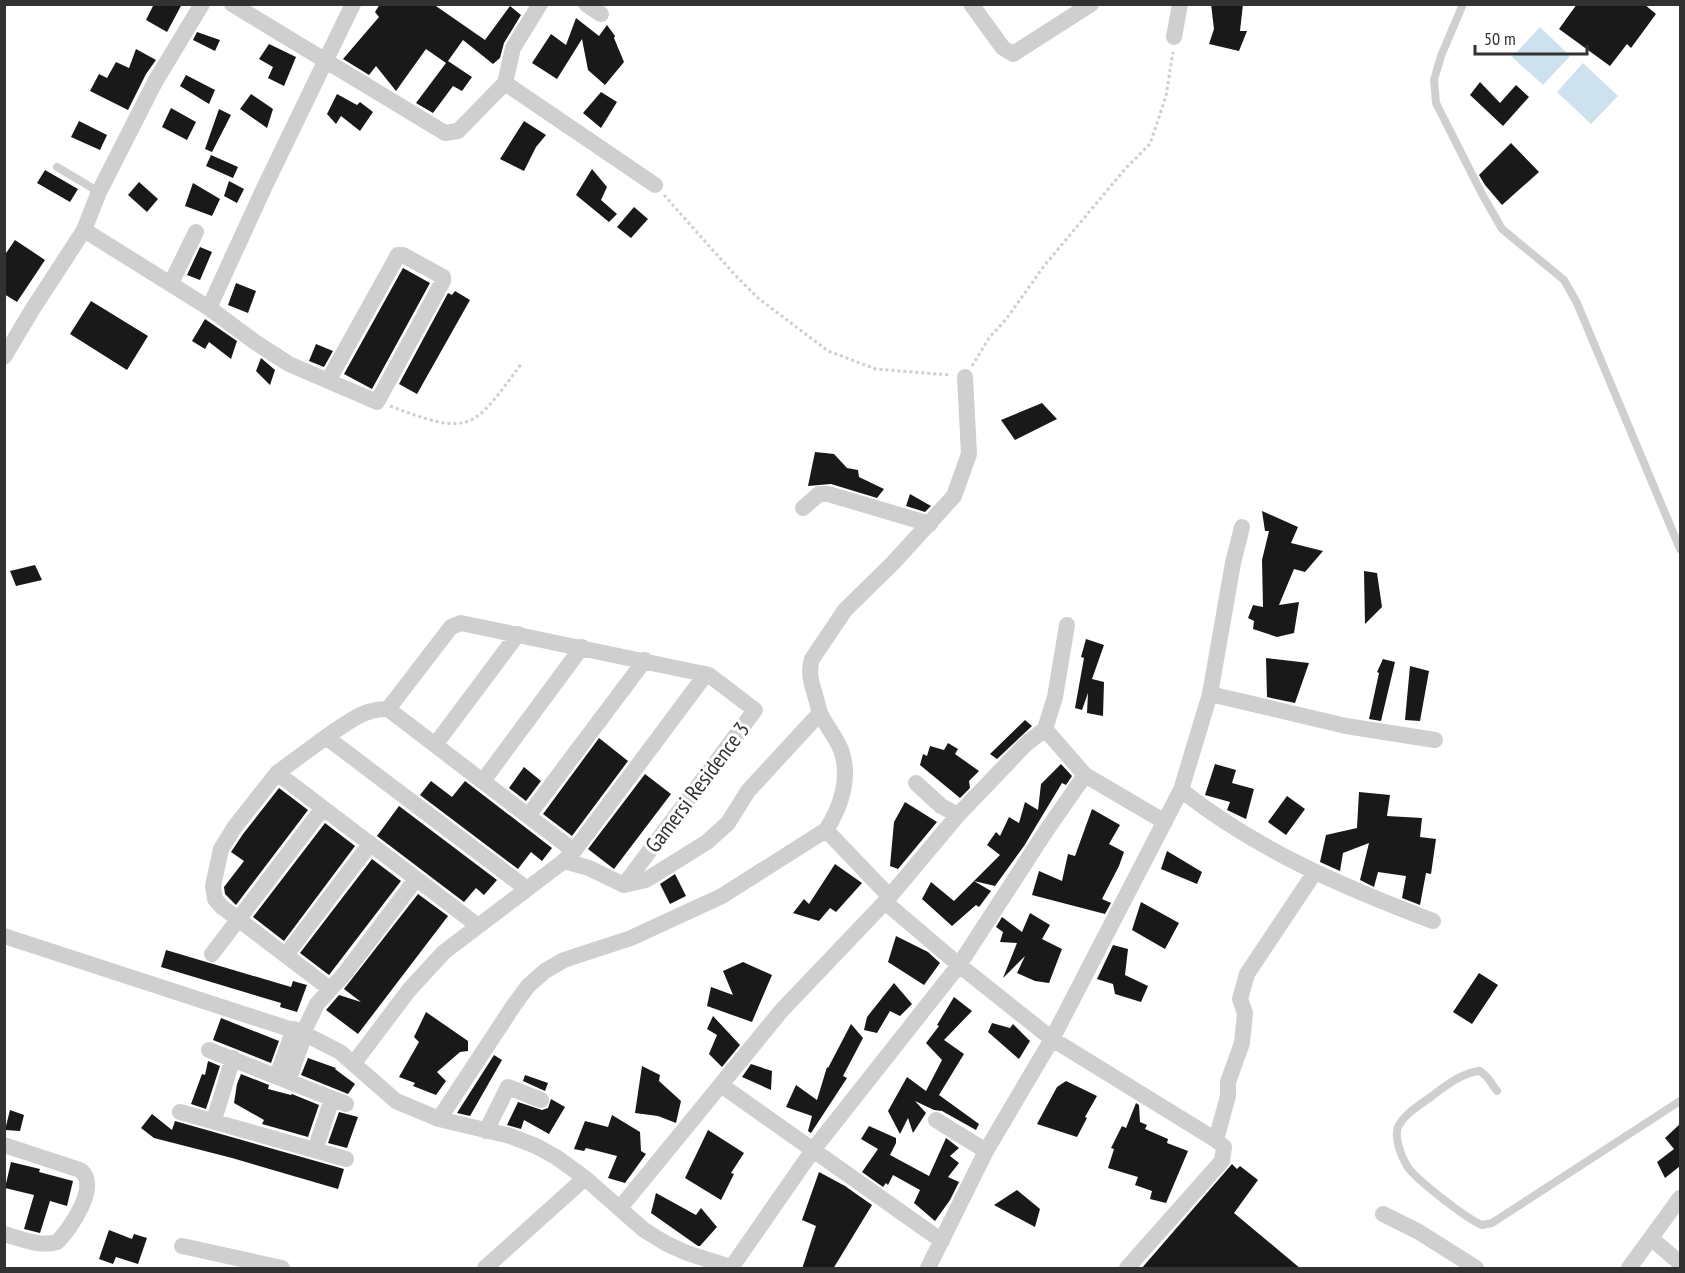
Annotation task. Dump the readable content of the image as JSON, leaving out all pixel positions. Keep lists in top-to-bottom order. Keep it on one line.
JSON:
{"streets":{"street":["Gamersi Residence 3"]},"scale_bar":"50 m"}
